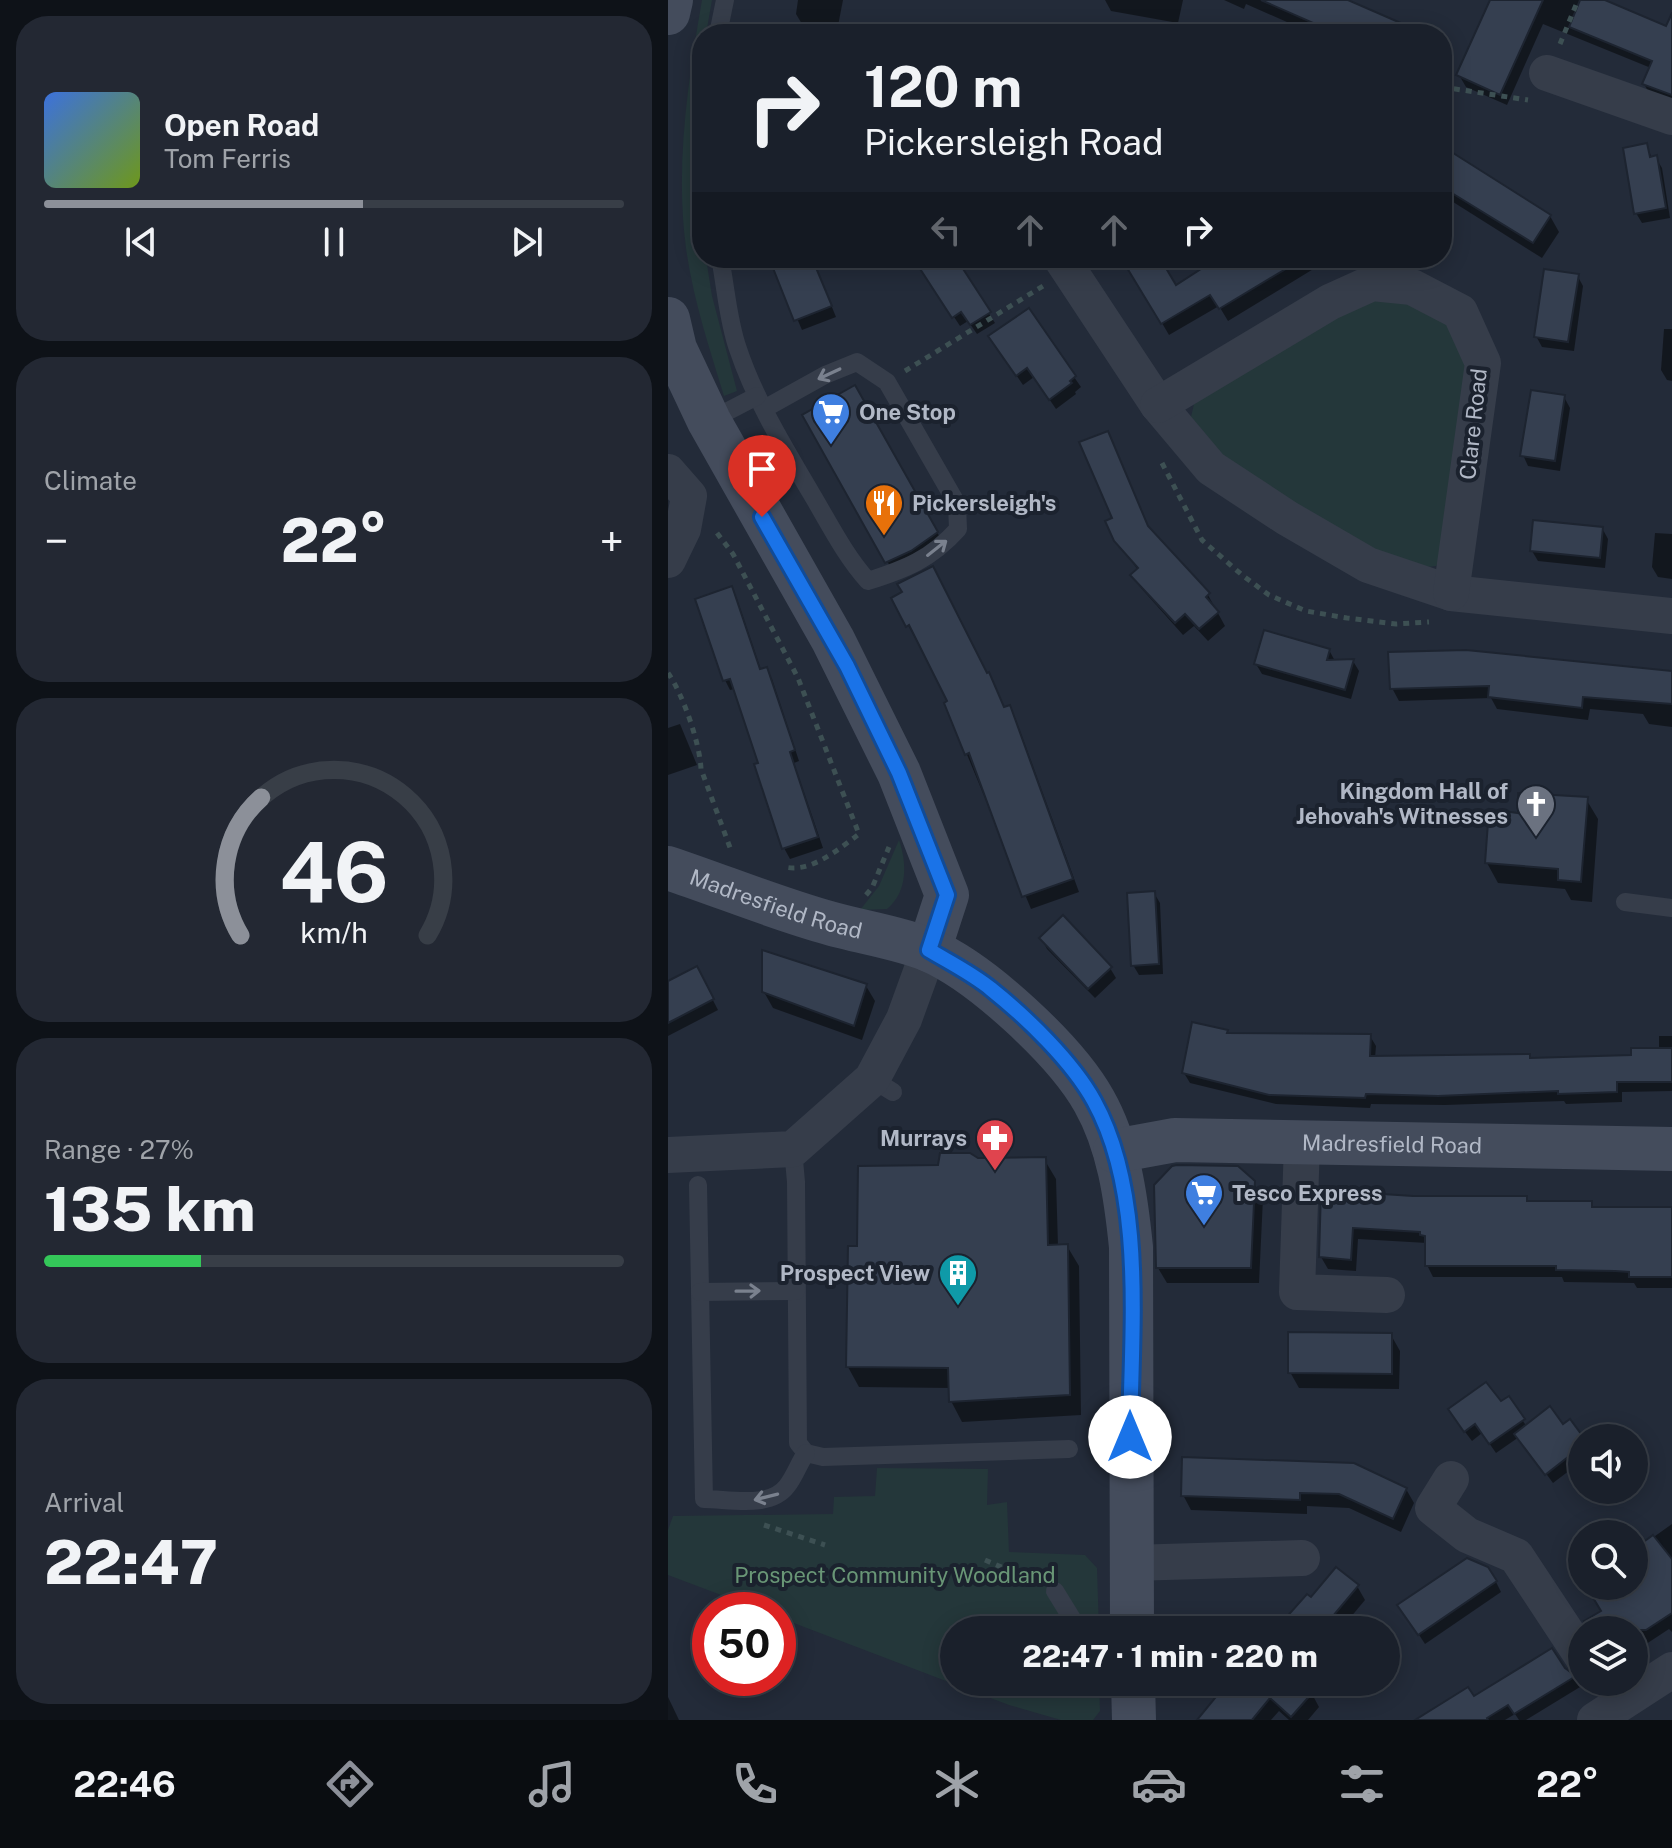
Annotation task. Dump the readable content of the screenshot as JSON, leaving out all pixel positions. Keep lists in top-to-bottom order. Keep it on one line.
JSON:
{"streets":{"main road":["Madresfield Road"],"street":["Clare Road"]},"parks":["Prospect Community Woodland"],"places":{"supermarket":["One Stop","Tesco Express"],"restaurant":["Pickersleigh's"],"church":["Kingdom Hall of Jehovah's Witnesses"],"pharmacy":["Murrays"],"building":["Prospect View"]},"page":{"turn":["120 m","Pickersleigh Road"],"song":["Open Road","Tom Ferris"],"tile":["Climate",["Range · 27%","135 km"],["Arrival","22:47"]],"heat":["−","22°","+"],"limit":"50","trip":"22:47 · 1 min · 220 m","tabs":["22:46","22°"],"gauge":["46","km/h"]}}
